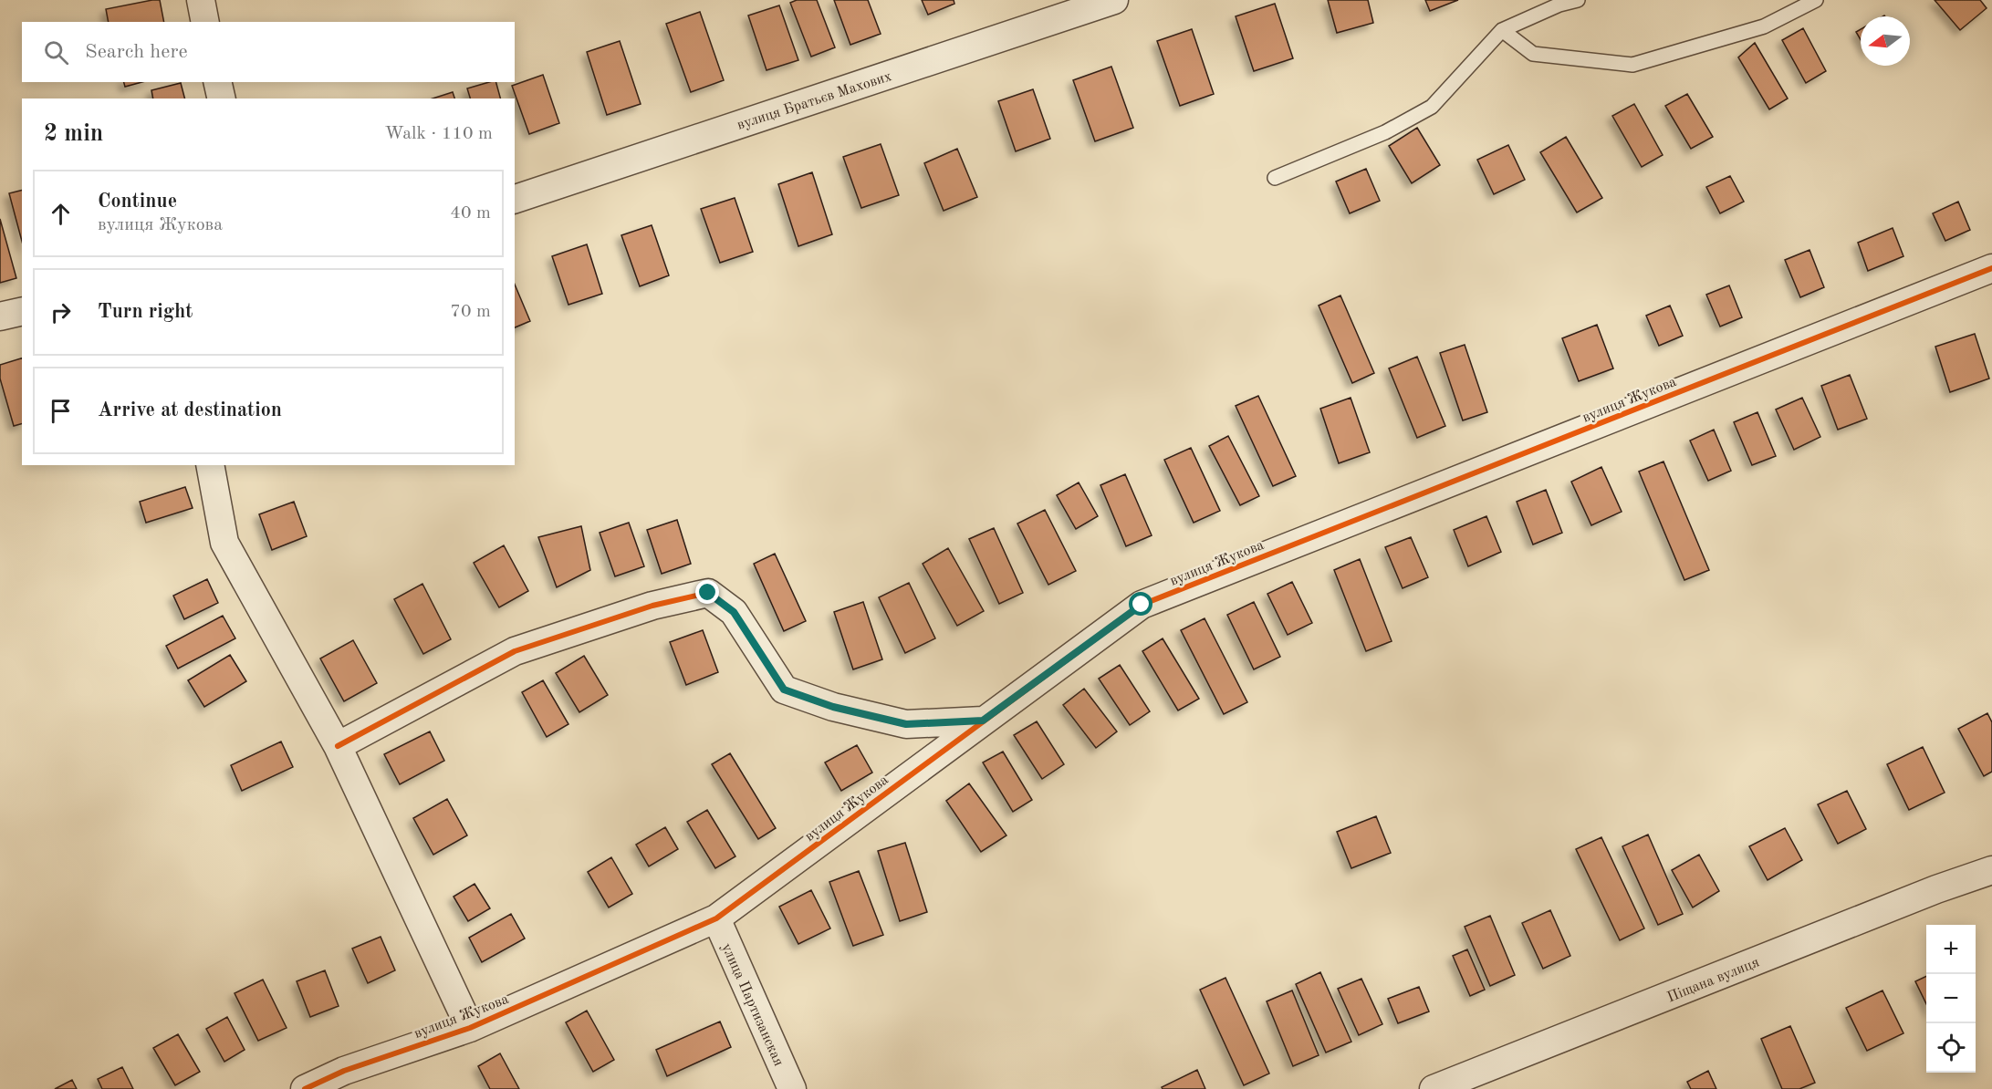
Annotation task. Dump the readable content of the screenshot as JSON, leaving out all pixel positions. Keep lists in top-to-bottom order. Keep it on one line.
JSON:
{"streets":{"street":["вулиця Братьєв Махових","вулиця Жукова","Піщана вулиця","улица Партизанская"]},"crossings":[["вулиця Жукова","улица Партизанская"]],"north":"left","page":{"search":"Search here","heading":["2 min","Walk · 110 m"],"list":[["Continue","вулиця Жукова","40 m"],["Turn right","70 m"],"Arrive at destination"],"map_buttons":["+","−"]}}
